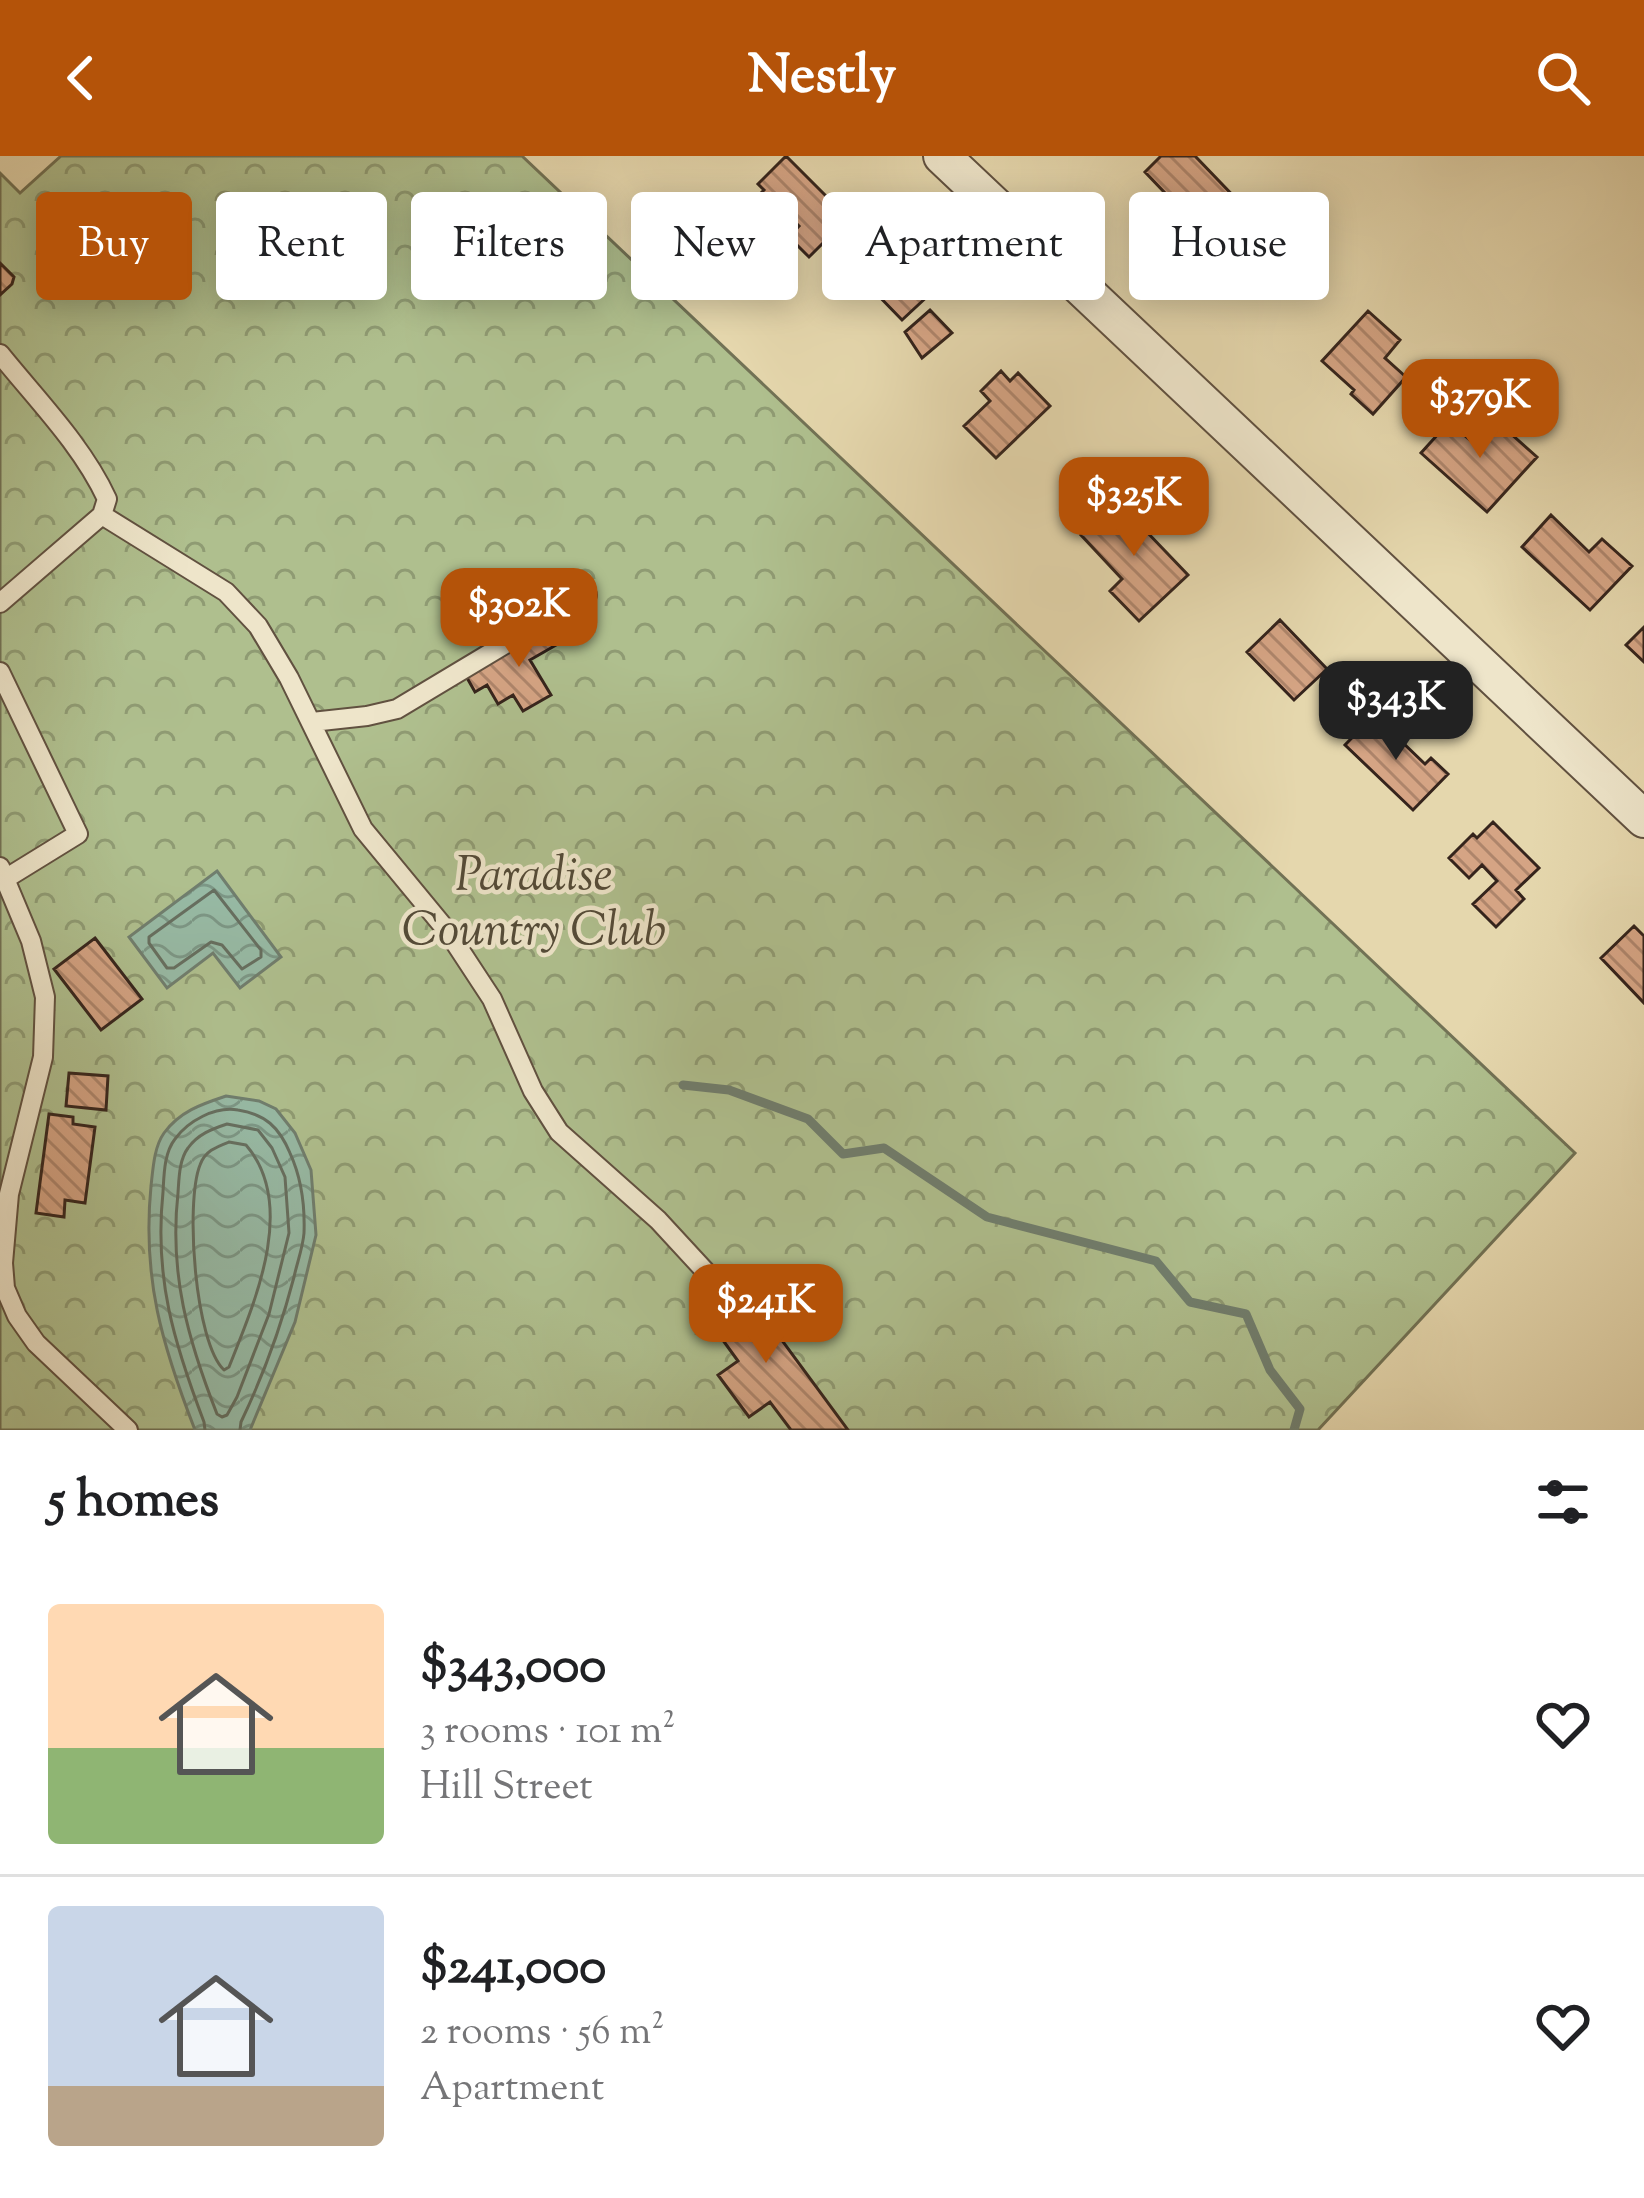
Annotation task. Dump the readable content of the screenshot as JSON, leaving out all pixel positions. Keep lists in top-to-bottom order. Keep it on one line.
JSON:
{"parks":["Paradise Country Club"],"page":{"header":"Nestly","chip":["Buy","Rent","Filters","New","Apartment","House"],"price":["$379K","$325K","$302K","$343K","$241K"],"heading":"5 homes","list":[{"name":"$343,000","note":"3 rooms · 101 m² · Hill Street"},{"name":"$241,000","note":"2 rooms · 56 m² · Apartment"}]}}
